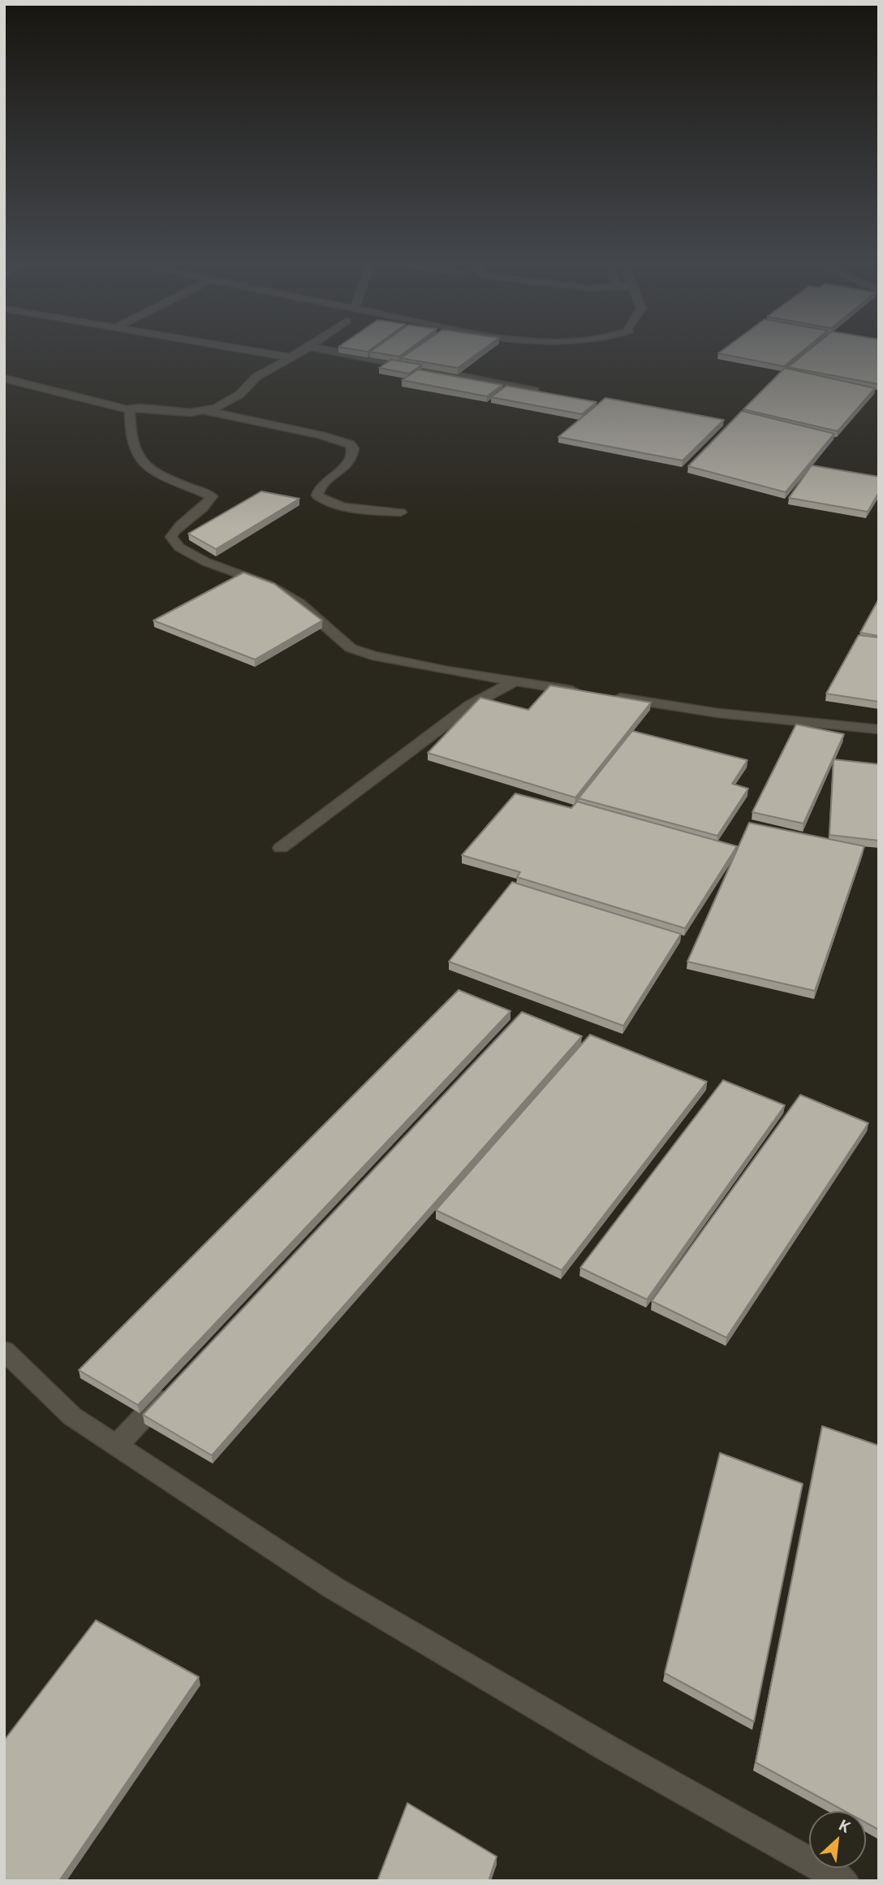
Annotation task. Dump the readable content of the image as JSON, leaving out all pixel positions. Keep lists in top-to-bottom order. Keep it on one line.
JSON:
{"north":"top right"}
